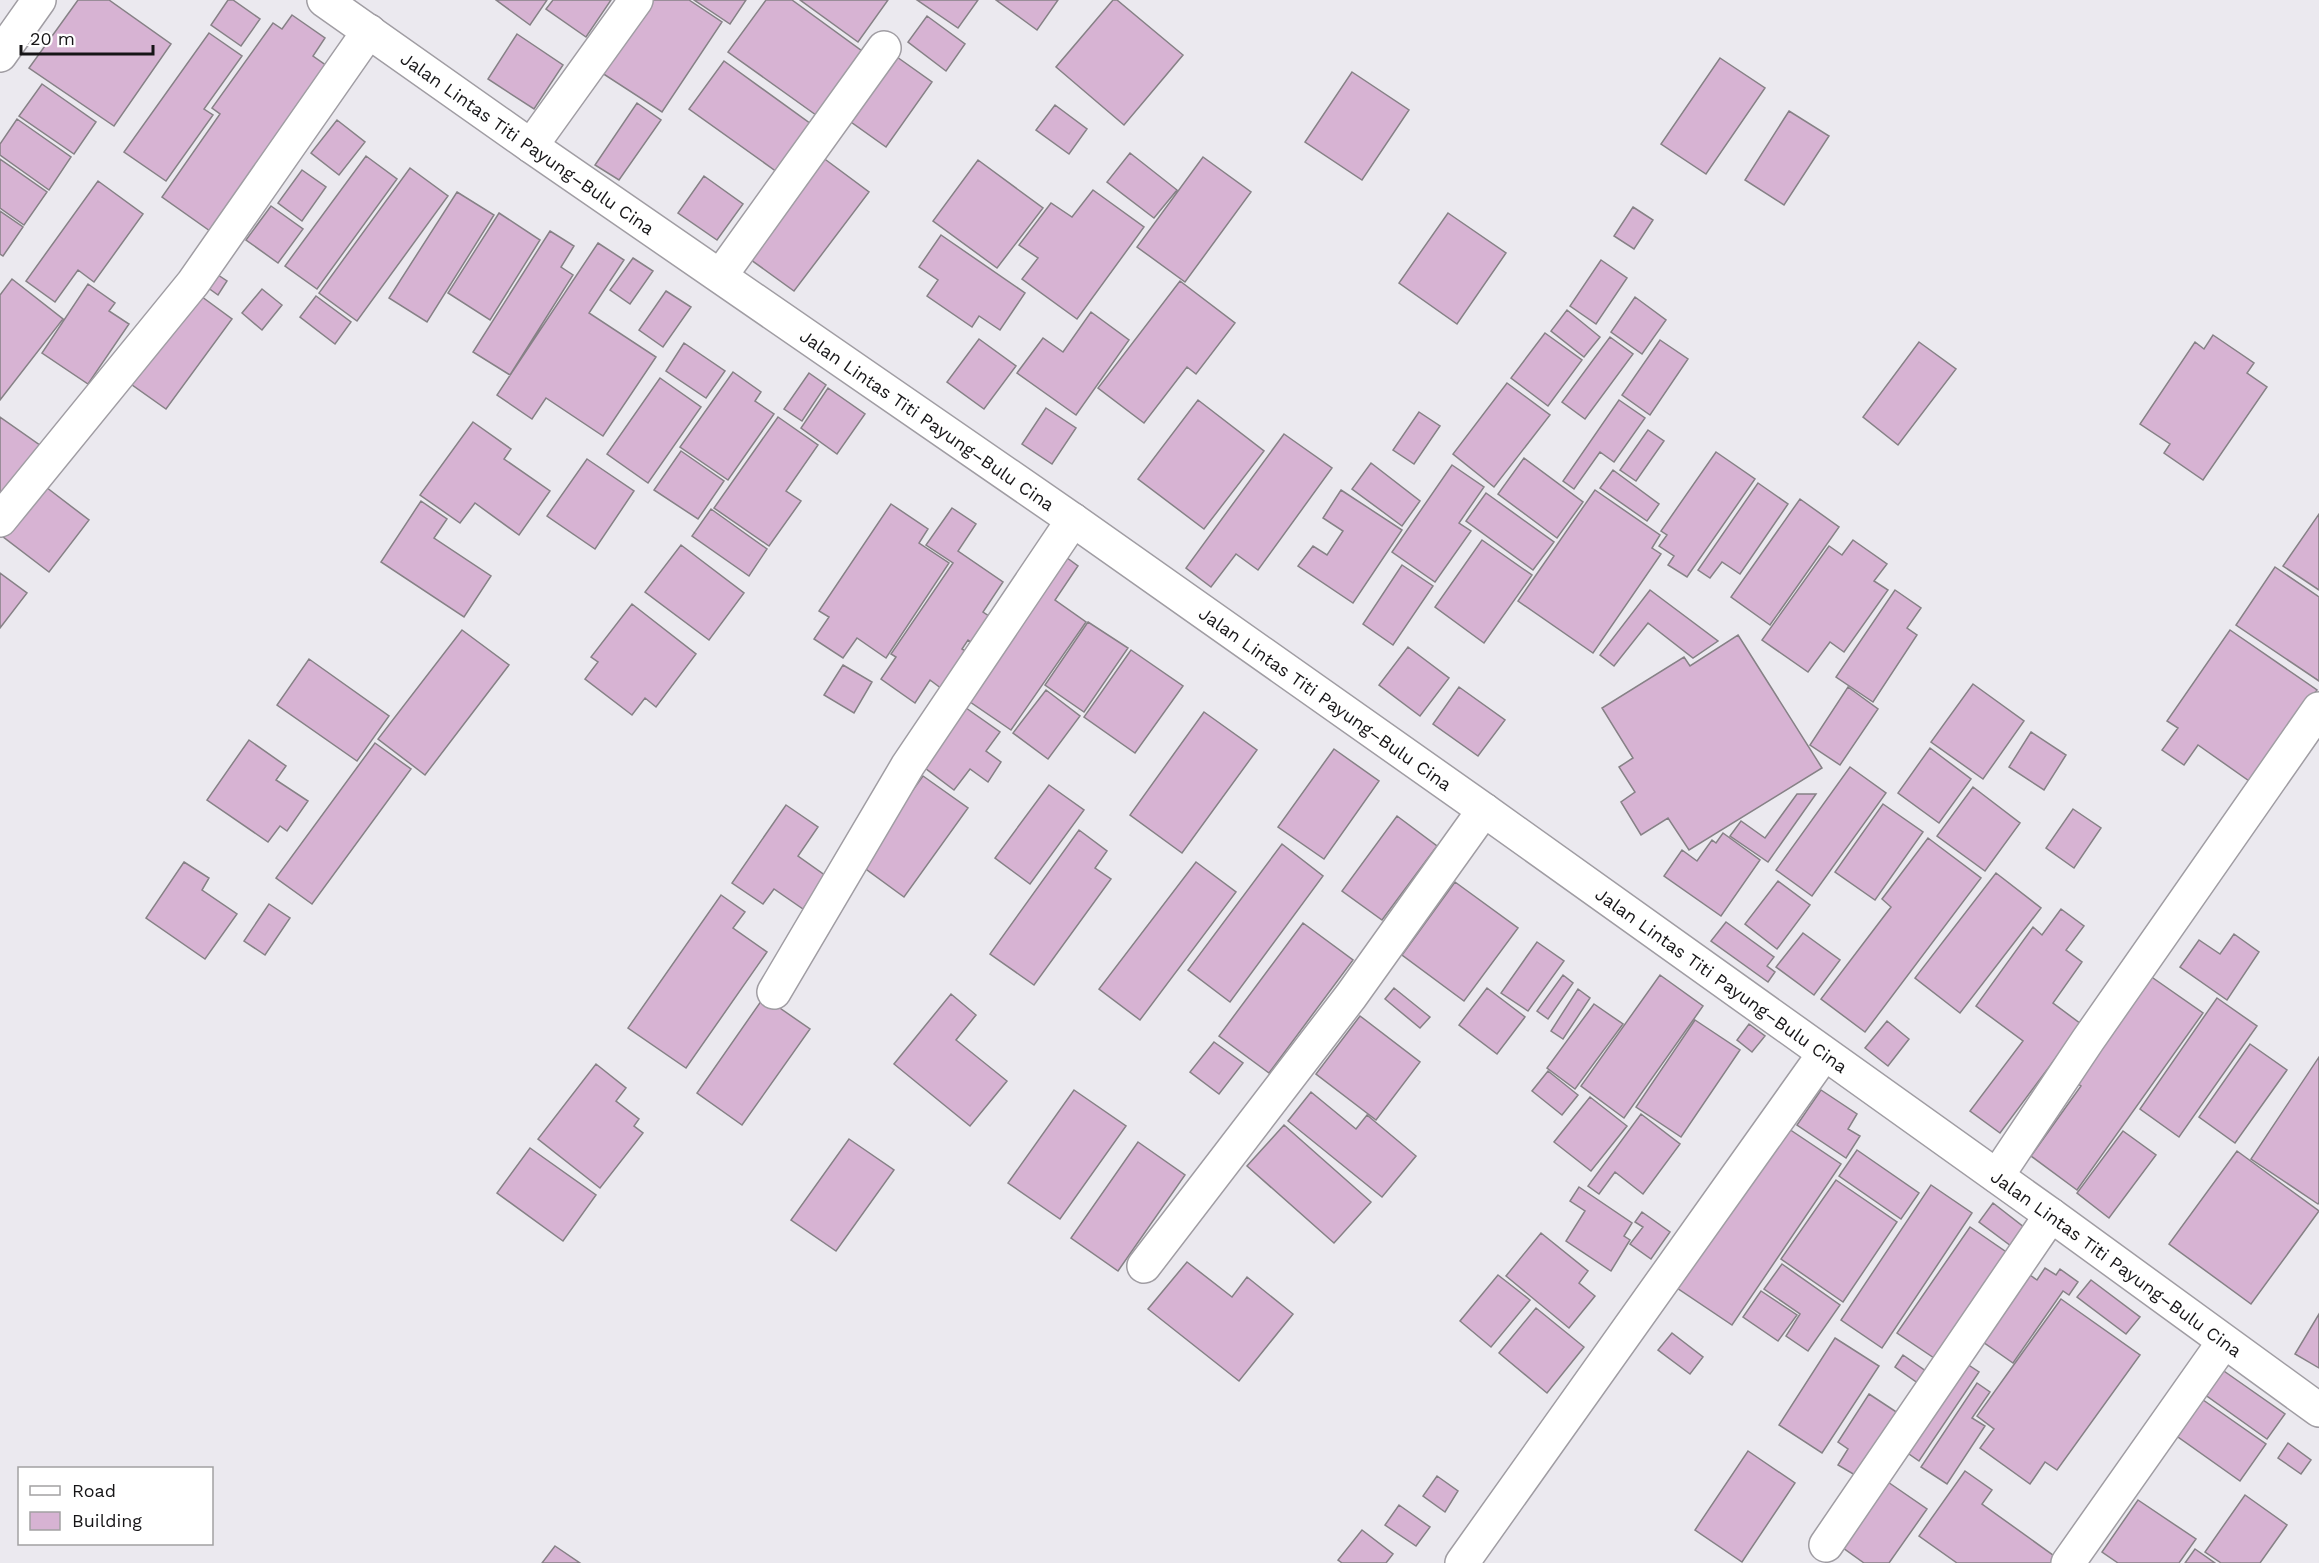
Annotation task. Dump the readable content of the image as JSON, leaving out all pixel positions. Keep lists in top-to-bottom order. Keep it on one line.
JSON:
{"streets":{"street":["Jalan Lintas Titi Payung–Bulu Cina"]},"legend":["Road","Building"],"scale_bar":"20 m"}
